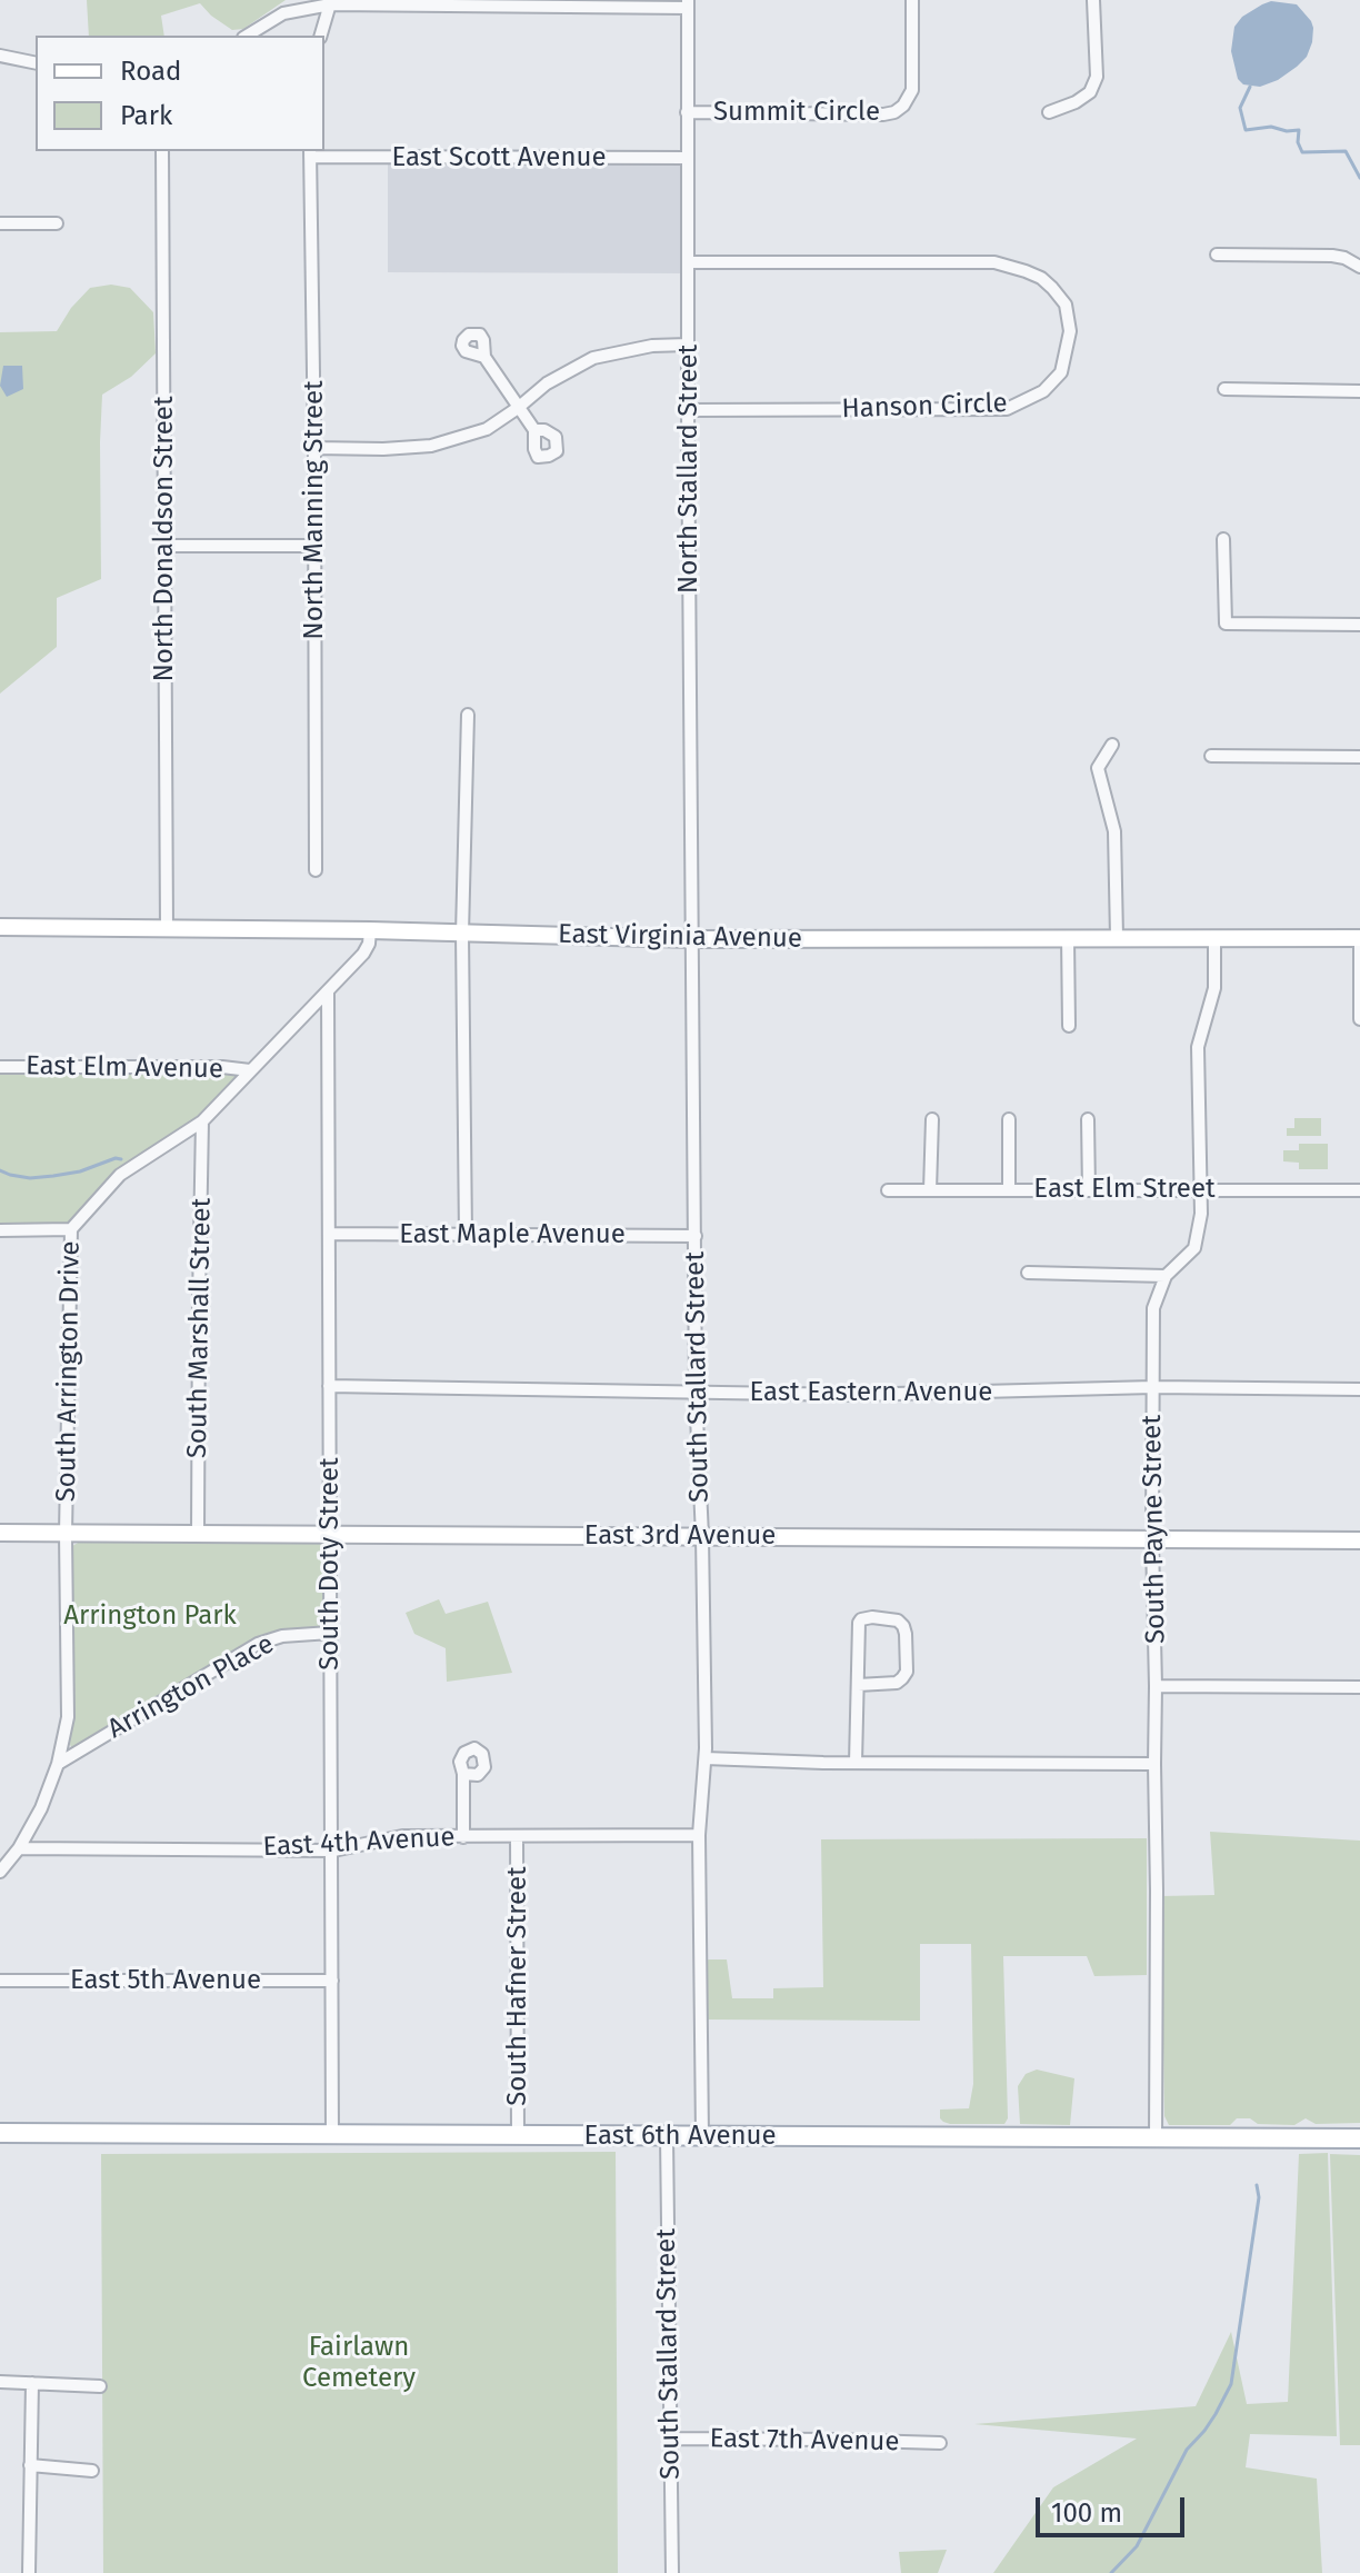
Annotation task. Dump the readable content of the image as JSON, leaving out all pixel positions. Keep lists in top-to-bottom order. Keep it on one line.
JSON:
{"streets":{"main road":["East 6th Avenue"],"street":["Summit Circle","East Scott Avenue","Hanson Circle","North Stallard Street","North Manning Street","North Donaldson Street","East Virginia Avenue","East Elm Avenue","East Elm Street","East Maple Avenue","South Marshall Street","South Arrington Drive","South Stallard Street","East Eastern Avenue","South Payne Street","East 3rd Avenue","South Doty Street","Arrington Place","East 4th Avenue","East 5th Avenue","South Hafner Street","East 7th Avenue"]},"crossings":[["Summit Circle","North Stallard Street"],["East Scott Avenue","North Stallard Street"],["East Scott Avenue","North Manning Street"],["Hanson Circle","North Stallard Street"],["North Stallard Street","East Virginia Avenue"],["North Stallard Street","South Stallard Street"],["North Donaldson Street","East Virginia Avenue"],["East Virginia Avenue","South Arrington Drive"],["East Virginia Avenue","South Stallard Street"],["East Virginia Avenue","South Payne Street"],["East Elm Avenue","South Arrington Drive"],["East Elm Street","South Payne Street"],["East Maple Avenue","South Stallard Street"],["East Maple Avenue","South Doty Street"],["South Marshall Street","South Arrington Drive"],["South Marshall Street","East 3rd Avenue"],["South Arrington Drive","East 3rd Avenue"],["South Arrington Drive","South Doty Street"],["South Arrington Drive","Arrington Place"],["South Arrington Drive","East 4th Avenue"],["South Stallard Street","East Eastern Avenue"],["South Stallard Street","East 3rd Avenue"],["South Stallard Street","East 4th Avenue"],["South Stallard Street","East 6th Avenue"],["South Stallard Street","East 7th Avenue"],["East Eastern Avenue","South Payne Street"],["East Eastern Avenue","South Doty Street"],["South Payne Street","East 3rd Avenue"],["South Payne Street","East 6th Avenue"],["East 3rd Avenue","South Doty Street"],["South Doty Street","Arrington Place"],["South Doty Street","East 4th Avenue"],["South Doty Street","East 5th Avenue"],["South Doty Street","East 6th Avenue"],["East 4th Avenue","South Hafner Street"],["South Hafner Street","East 6th Avenue"]],"parks":["Arrington Park","Fairlawn Cemetery"],"legend":["Road","Park"],"scale_bar":"100 m"}
